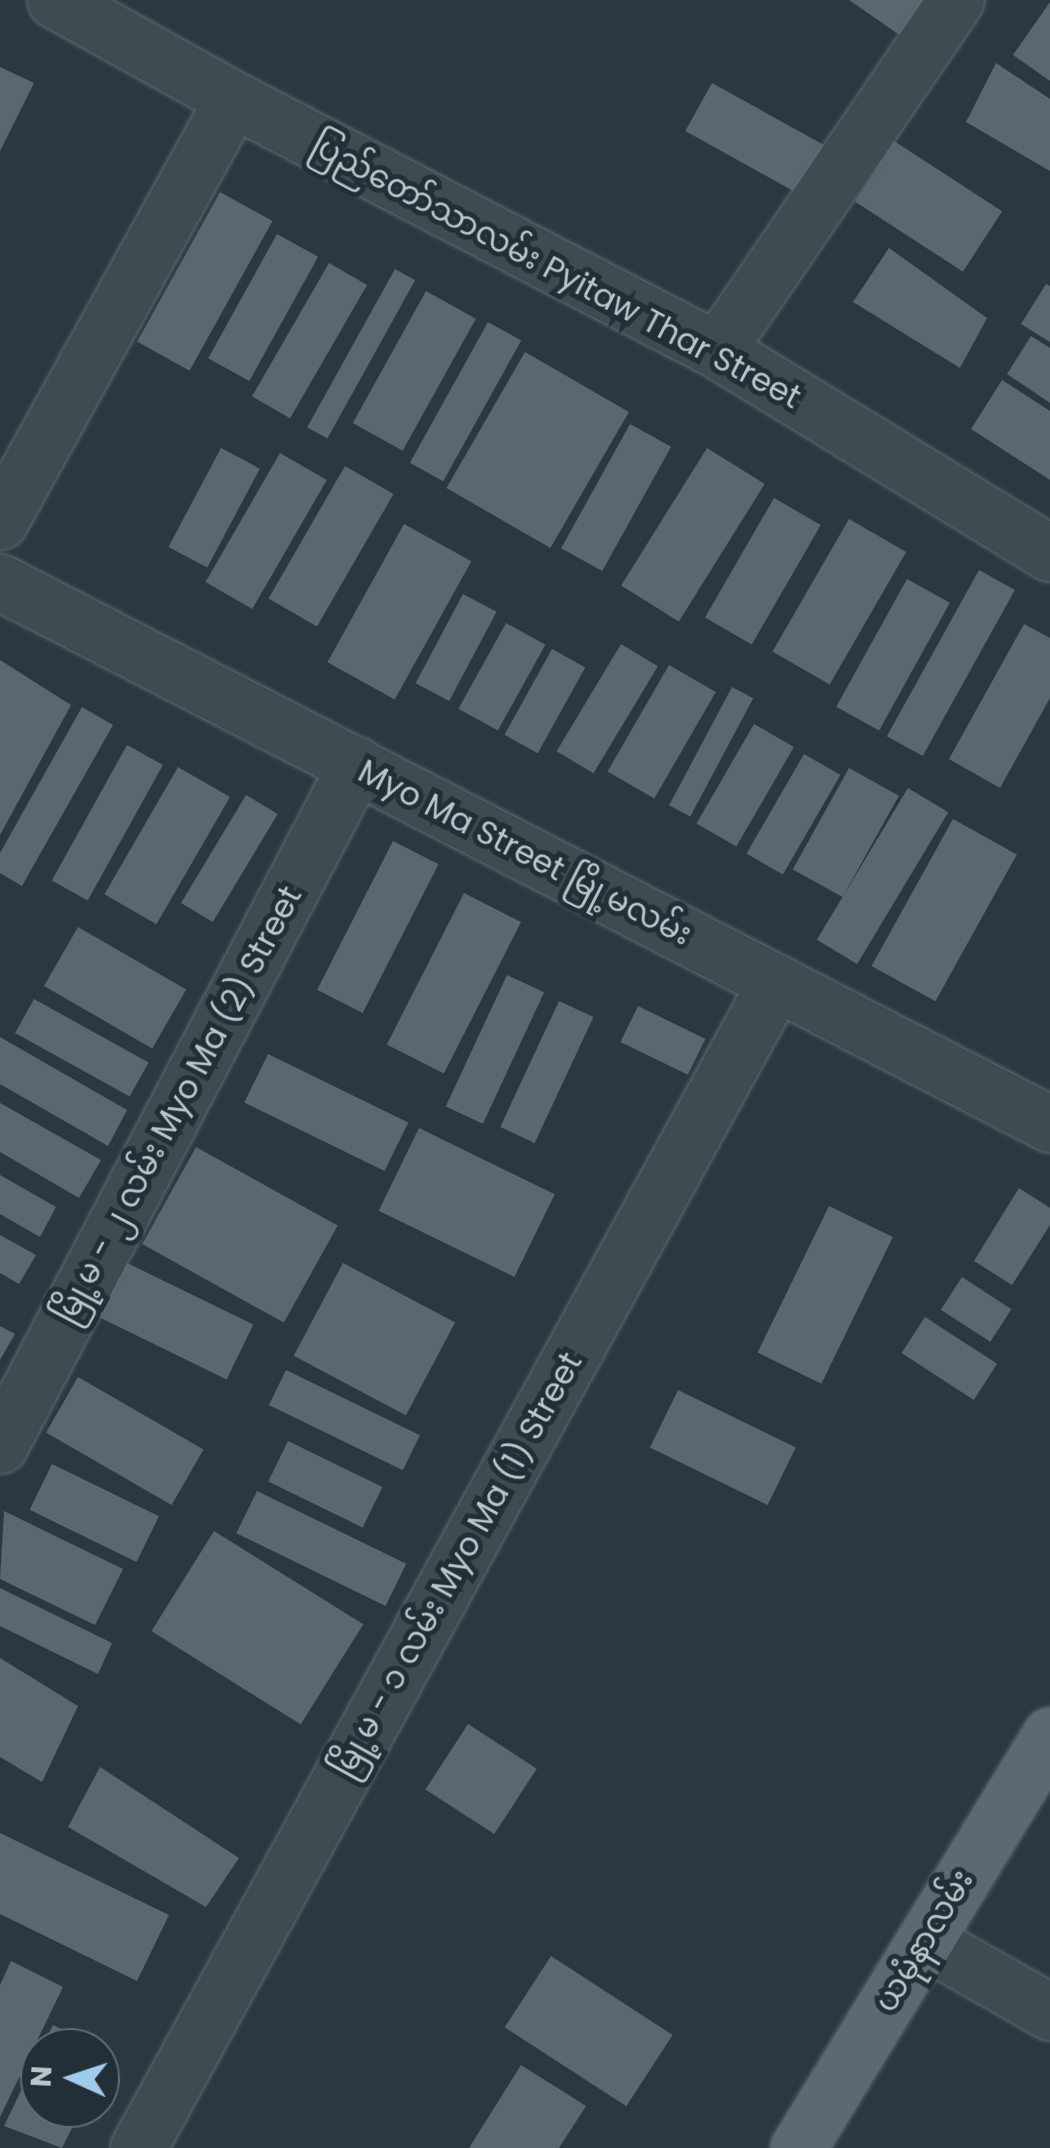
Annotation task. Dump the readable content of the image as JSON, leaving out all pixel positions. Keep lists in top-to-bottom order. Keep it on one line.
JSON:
{"streets":{"main road":["ယမုံနာလမ်း"],"street":["ပြည်တော်သာလမ်း Pyitaw Thar Street","Myo Ma Street မြို့မလမ်း","မြို့မ - ၂ လမ်း Myo Ma (2) Street","မြို့မ - ၁ လမ်း Myo Ma (1) Street"]},"crossings":[["Myo Ma Street မြို့မလမ်း","မြို့မ - ၂ လမ်း Myo Ma (2) Street"],["Myo Ma Street မြို့မလမ်း","မြို့မ - ၁ လမ်း Myo Ma (1) Street"]],"north":"left"}
